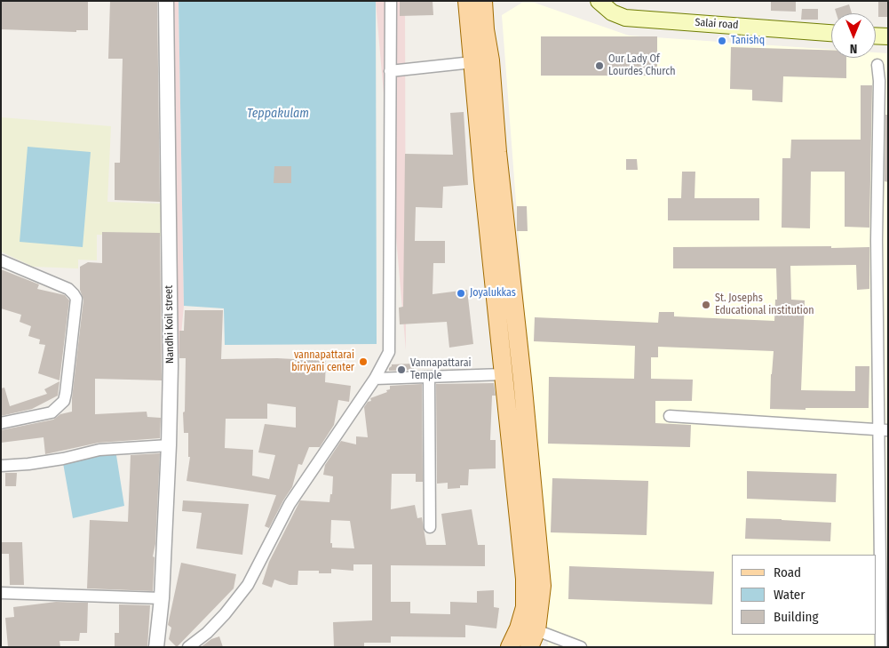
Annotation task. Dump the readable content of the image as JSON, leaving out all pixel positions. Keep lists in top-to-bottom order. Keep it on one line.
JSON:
{"streets":{"main road":["Salai road"],"street":["Nandhi Koil street"]},"water":["Teppakulam"],"places":["Tanishq","Our Lady Of Lourdes Church","Joyalukkas","St. Josephs Educational institution","vannapattarai biriyani center","Vannapattarai Temple"],"legend":["Road","Water","Building"],"north":"bottom"}
